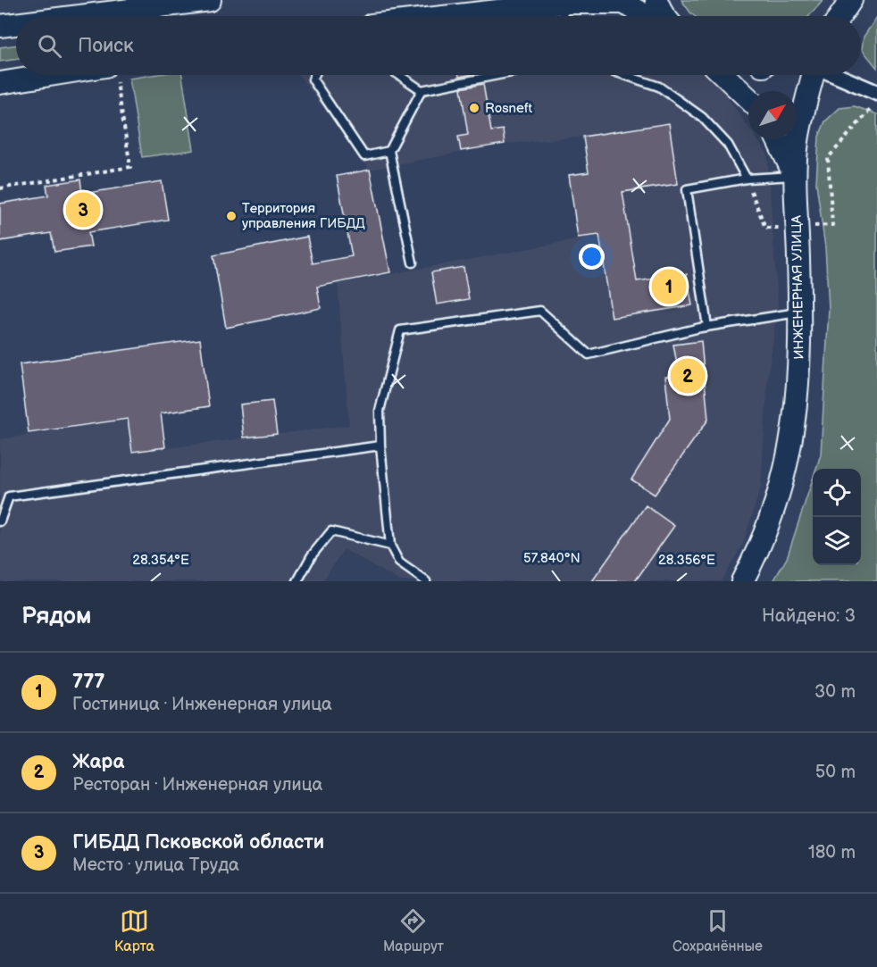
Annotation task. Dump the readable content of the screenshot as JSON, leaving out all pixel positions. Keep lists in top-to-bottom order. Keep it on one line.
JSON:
{"streets":{"main road":["ИНЖЕНЕРНАЯ УЛИЦА"]},"places":["Rosneft","Территория управления ГИБДД"],"north":"top right","page":{"search":"Поиск","pins":["3","1","2"],"heading":["Рядом","Найдено: 3"],"list":[{"mark":"1","name":"777","note":"Гостиница · Инженерная улица","value":"30 m"},{"mark":"2","name":"Жара","note":"Ресторан · Инженерная улица","value":"50 m"},{"mark":"3","name":"ГИБДД Псковской области","note":"Место · улица Труда","value":"180 m"}],"nav":["Карта","Маршрут","Сохранённые"]},"coordinates":["57.840°N","28.354°E","28.356°E"]}
